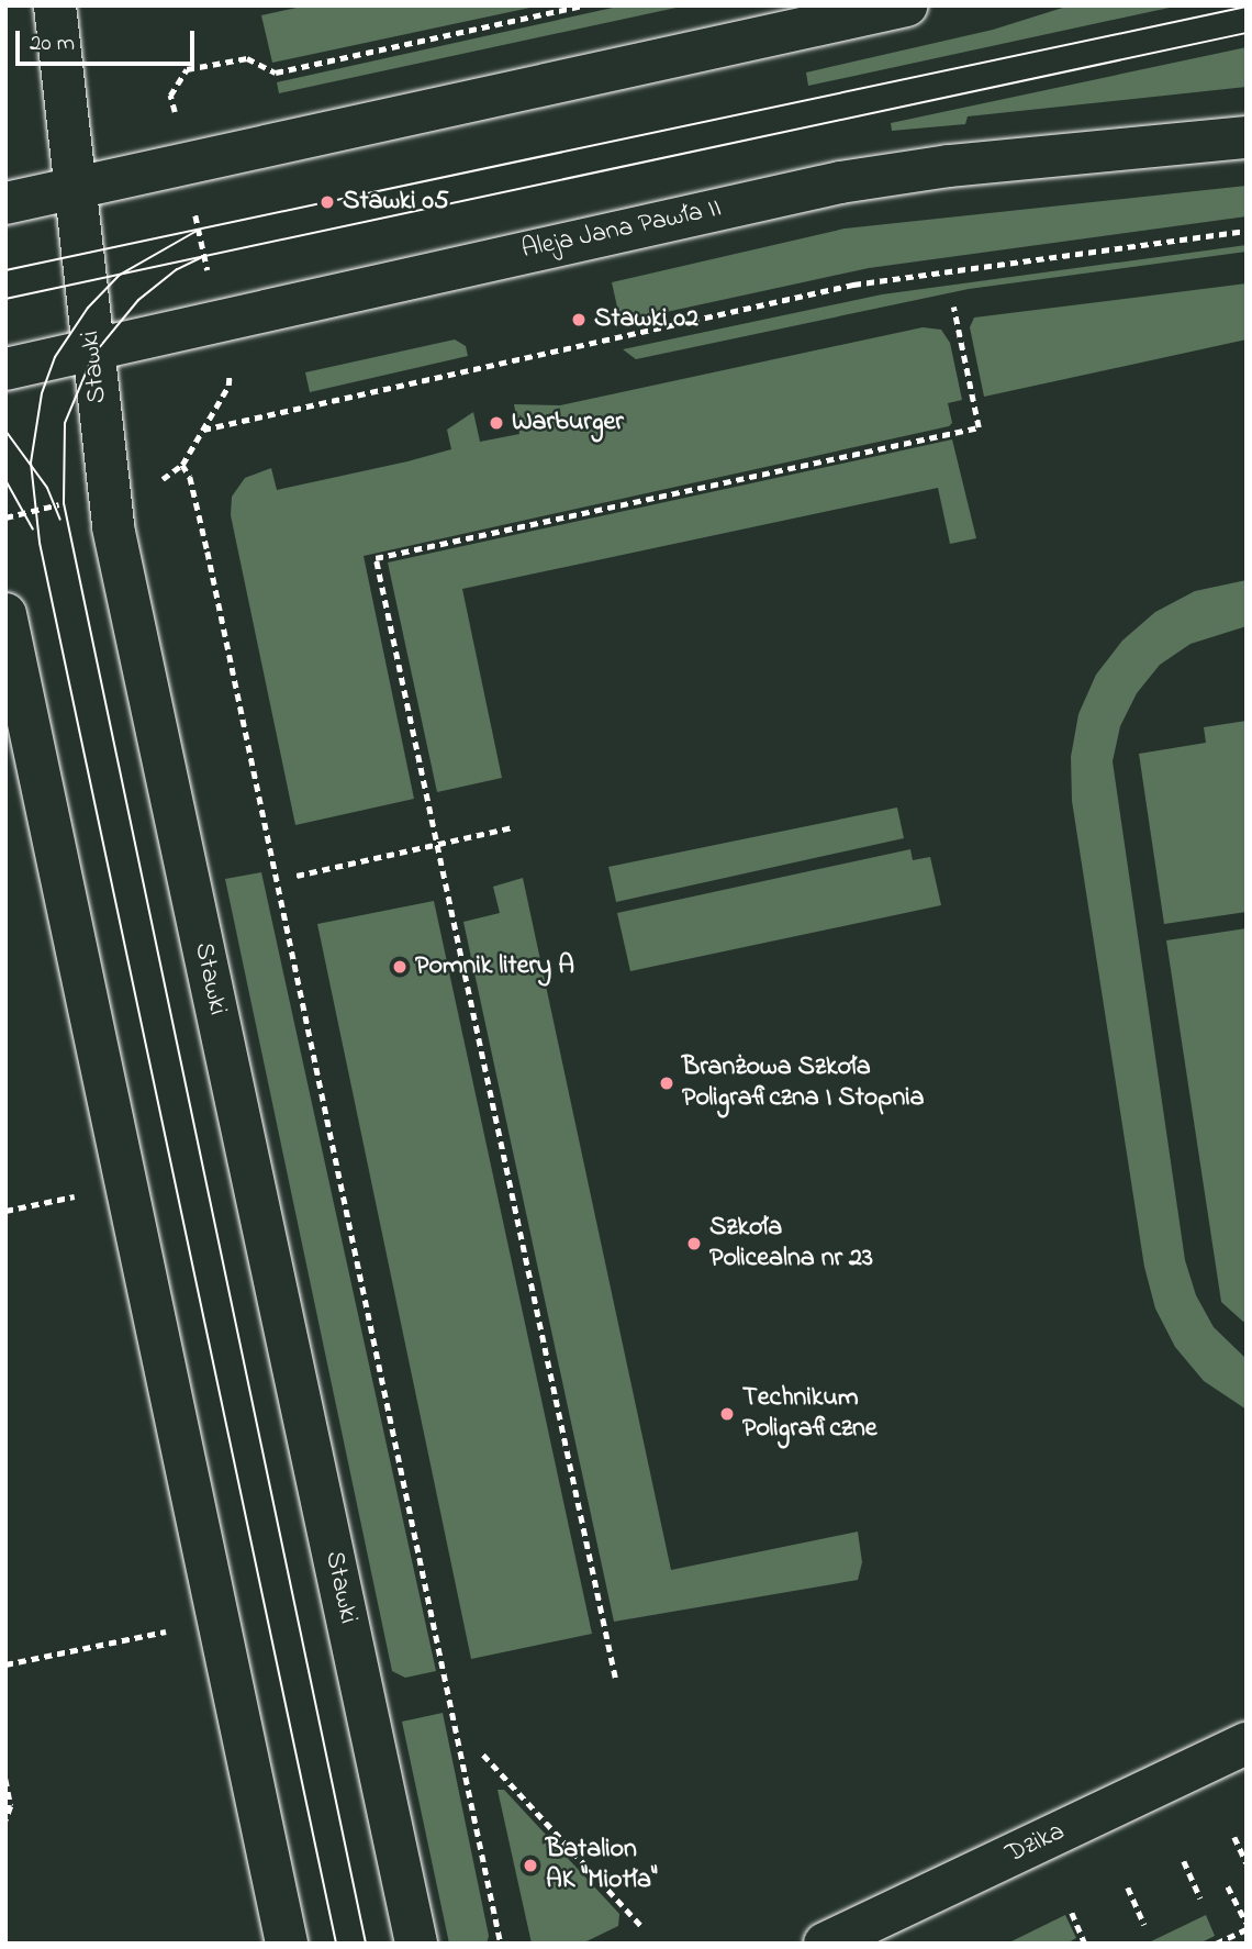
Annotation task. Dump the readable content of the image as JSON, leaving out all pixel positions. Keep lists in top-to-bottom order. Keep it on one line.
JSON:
{"streets":{"street":["Aleja Jana Pawła II","Stawki","Dzika"]},"crossings":[["Aleja Jana Pawła II","Stawki"]],"places":["Stawki 05","Stawki 02","Warburger","Pomnik litery A","Branżowa Szkoła Poligraficzna I Stopnia","Szkoła Policealna nr 23","Technikum Poligraficzne","Batalion AK \"Miotła\""],"scale_bar":"20 m"}
